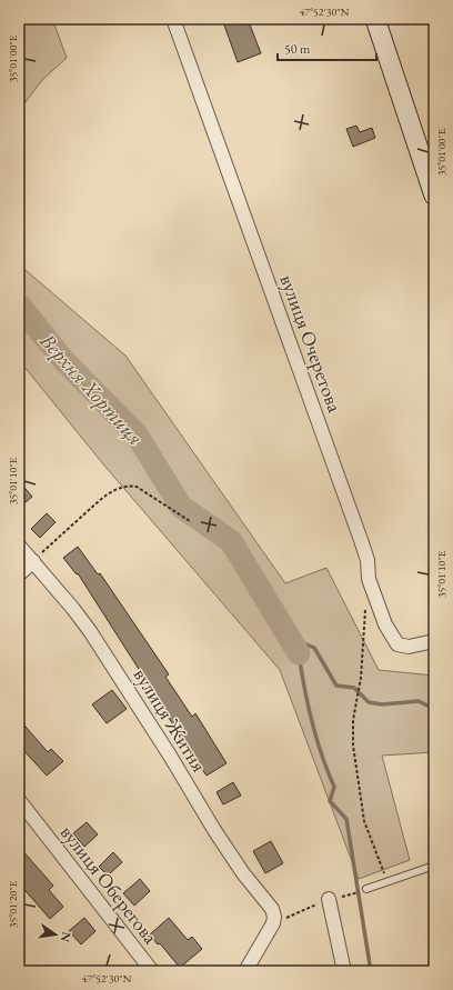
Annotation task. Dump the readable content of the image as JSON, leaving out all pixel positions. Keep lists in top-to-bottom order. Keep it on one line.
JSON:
{"streets":{"street":["вулиця Очеретова","вулиця Житня","вулиця Оберегова"]},"water":["Верхня Хортиця"],"scale_bar":"50 m","north":"right","coordinates":["47°52'30\"N","35°01'00\"E","35°01'10\"E","35°01'20\"E"]}
